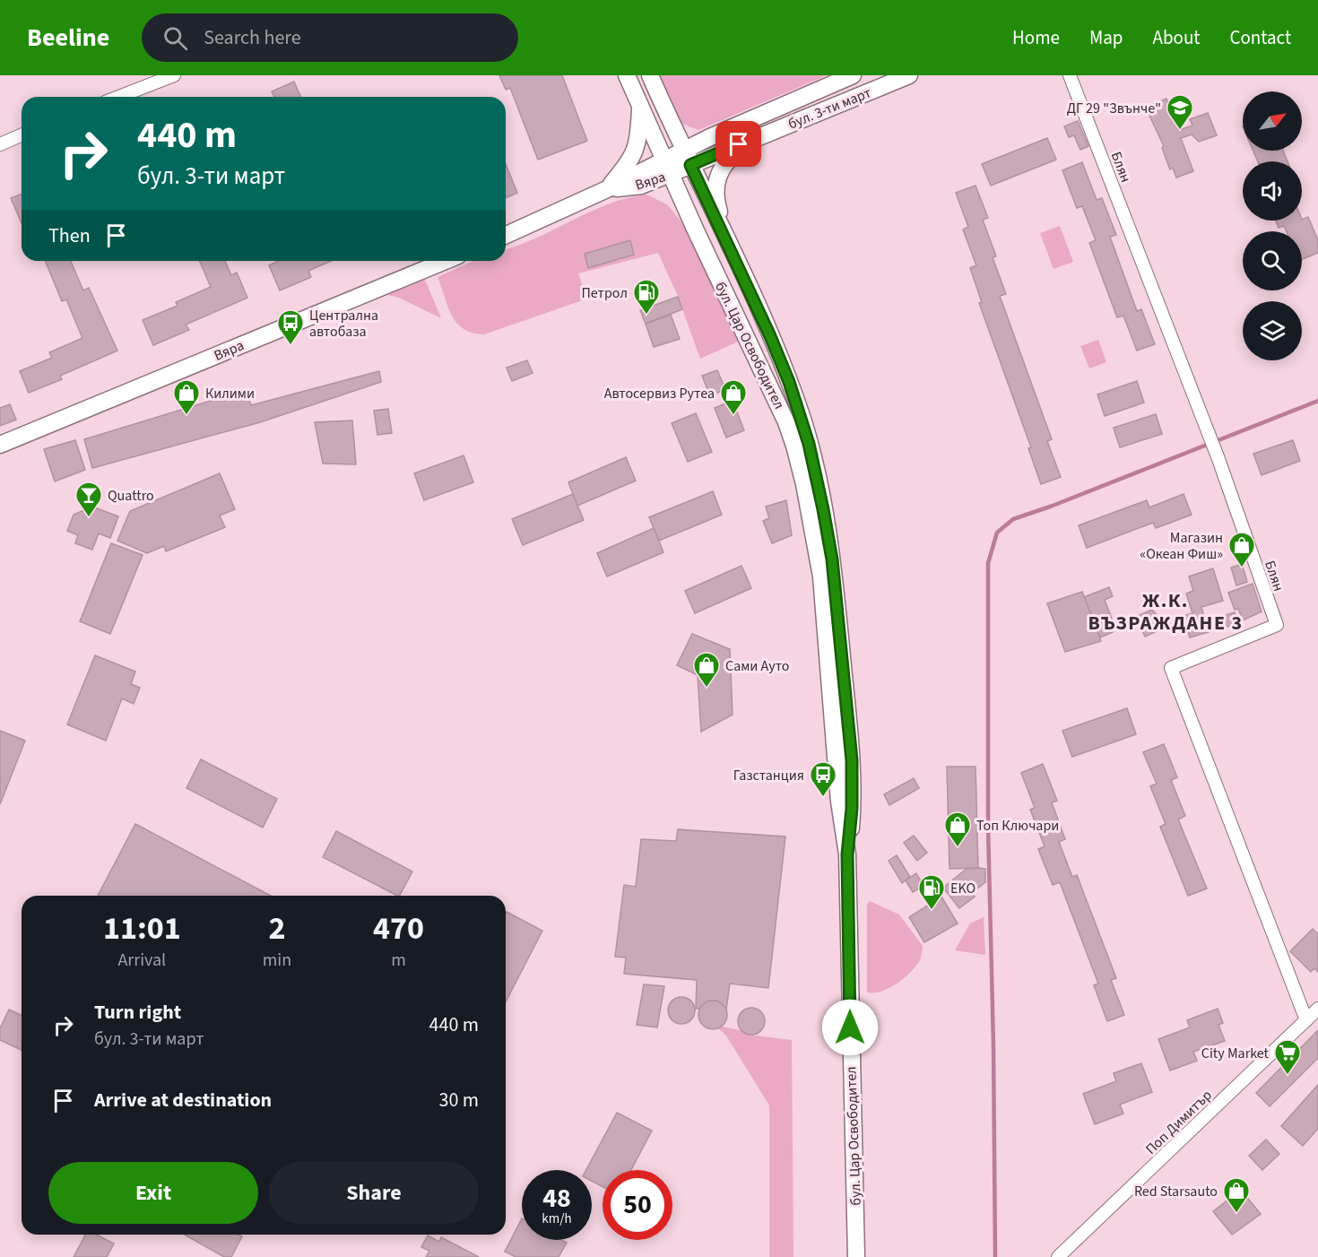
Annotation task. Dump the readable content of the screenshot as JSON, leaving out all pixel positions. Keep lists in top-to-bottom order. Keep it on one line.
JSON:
{"streets":{"main road":["бул. 3-ти март","Вяра","бул. Цар Освободител"],"street":["Блян","Поп Димитър"]},"crossings":[["бул. 3-ти март","Вяра"],["бул. 3-ти март","бул. Цар Освободител"],["Блян","Поп Димитър"],["Вяра","бул. Цар Освободител"]],"districts":["Ж.К. ВЪЗРАЖДАНЕ 3"],"places":{"school or university":["ДГ 29 \"Звънче\""],"fuel station":["Петрол","EKO"],"bus stop":["Централна автобаза","Газстанция"],"shop":["Килими","Автосервиз Рутеа","Магазин «Океан Фиш»","Сами Ауто","Топ Ключари","Red Starsauto"],"bar":["Quattro"],"supermarket":["City Market"]},"north":"top right","page":{"header":"Beeline","search":"Search here","nav":["Home","Map","About","Contact"],"turn":["440 m","бул. 3-ти март"],"then":"Then","eta":["11:01","Arrival","2","min","470","m"],"list":[{"name":"Turn right","note":"бул. 3-ти март","value":"440 m"},{"name":"Arrive at destination","value":"30 m"}],"buttons":["Exit","Share"],"speed":"48 km/h","limit":"50"}}
